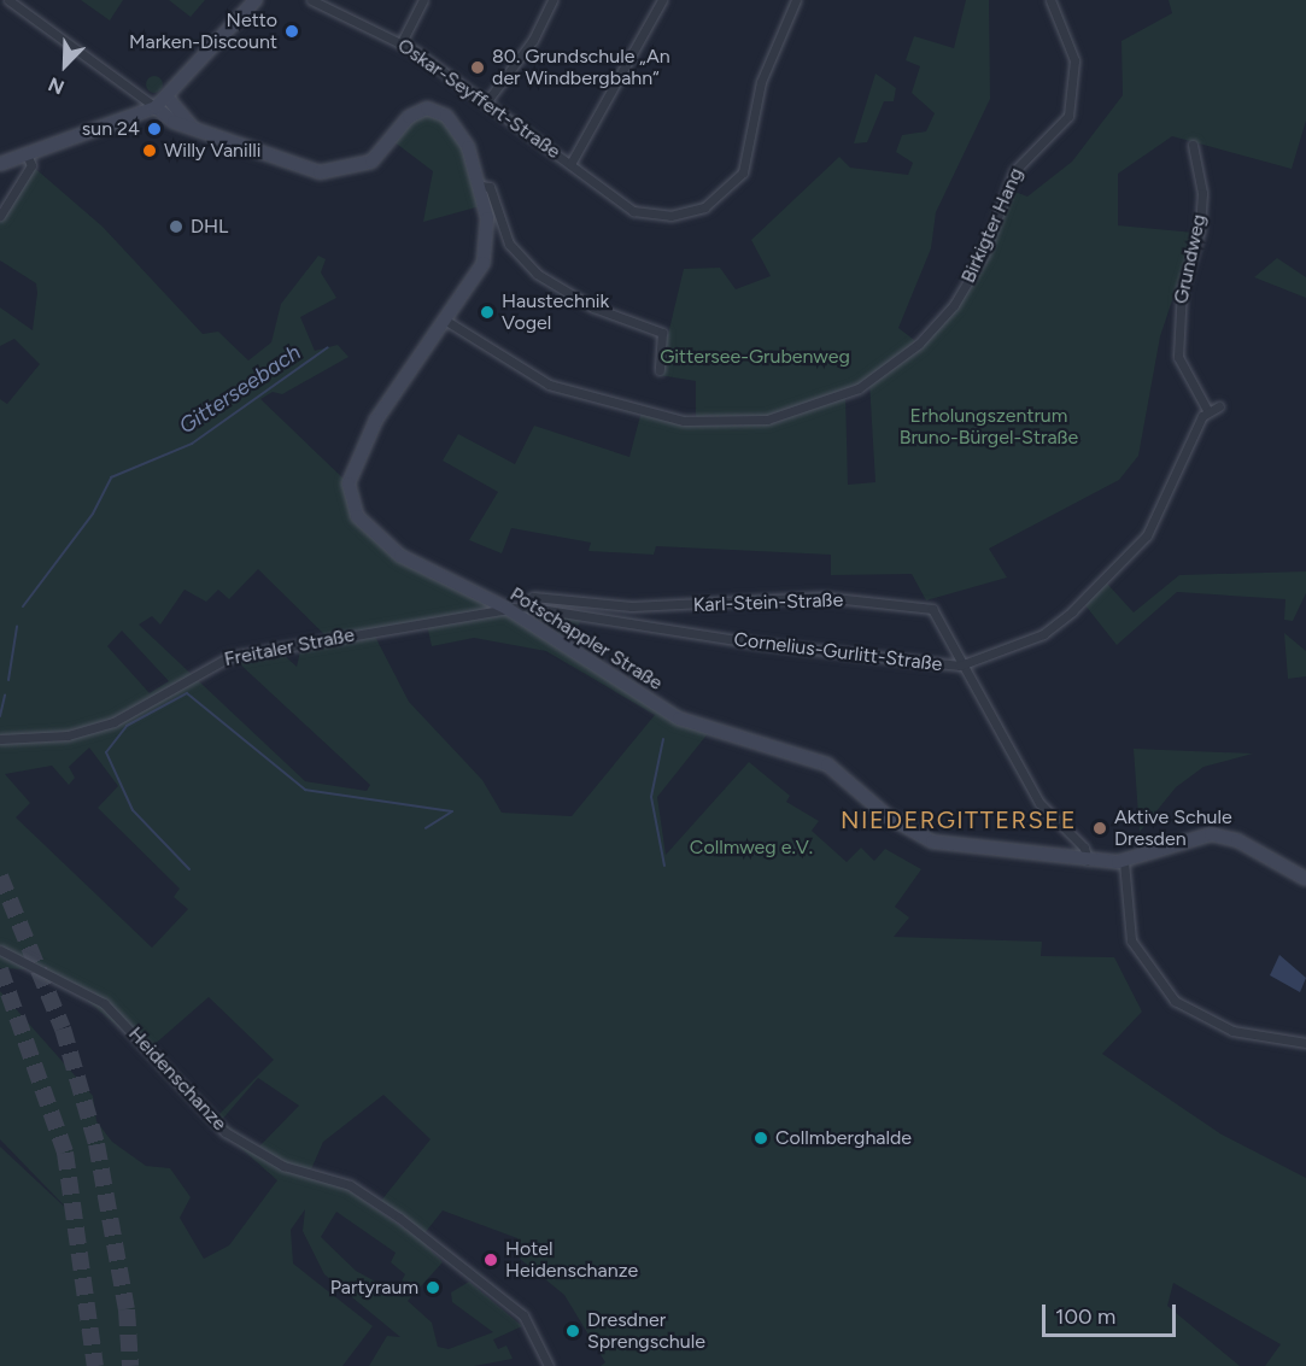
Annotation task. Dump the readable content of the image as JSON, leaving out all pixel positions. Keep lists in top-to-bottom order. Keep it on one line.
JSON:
{"streets":{"street":["Oskar-Seyffert-Straße","Birkigter Hang","Grundweg","Karl-Stein-Straße","Potschappler Straße","Freitaler Straße","Cornelius-Gurlitt-Straße","Heidenschanze"]},"crossings":[["Birkigter Hang","Potschappler Straße"],["Grundweg","Cornelius-Gurlitt-Straße"],["Karl-Stein-Straße","Potschappler Straße"],["Karl-Stein-Straße","Cornelius-Gurlitt-Straße"],["Potschappler Straße","Freitaler Straße"],["Potschappler Straße","Cornelius-Gurlitt-Straße"],["Freitaler Straße","Cornelius-Gurlitt-Straße"]],"districts":["NIEDERGITTERSEE"],"water":["Gitterseebach"],"parks":["Gittersee-Grubenweg","Erholungszentrum Bruno-Bürgel-Straße","Collmweg e.V."],"places":["Netto Marken-Discount","80. Grundschule „An der Windbergbahn“","sun 24","Willy Vanilli","DHL","Haustechnik Vogel","Aktive Schule Dresden","Collmberghalde","Hotel Heidenschanze","Partyraum","Dresdner Sprengschule"],"scale_bar":"100 m","north":"bottom left"}
